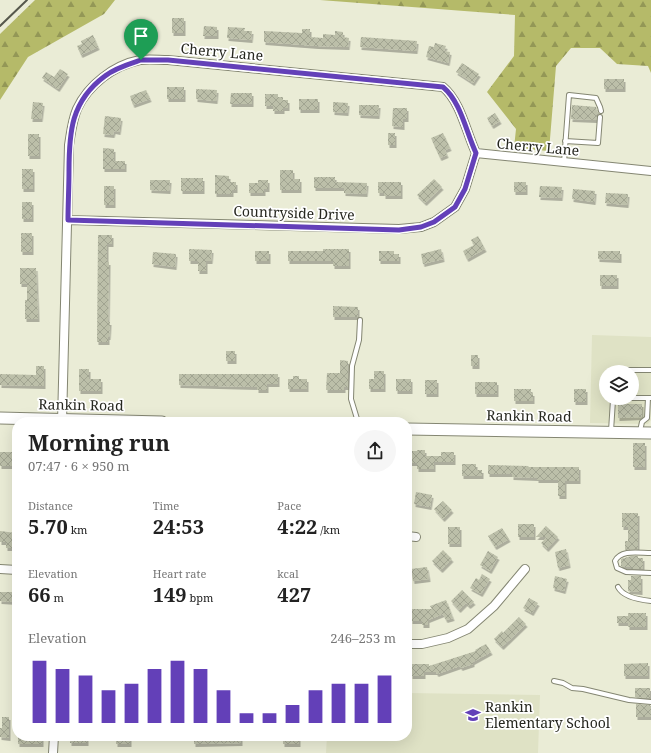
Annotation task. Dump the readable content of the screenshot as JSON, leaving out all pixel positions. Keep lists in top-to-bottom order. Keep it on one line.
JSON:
{"streets":{"street":["Cherry Lane","Countryside Drive","Rankin Road"]},"crossings":[["Cherry Lane","Countryside Drive"]],"places":{"school or university":["Rankin Elementary School"]},"page":{"heading":["Morning run","07:47 · 6 × 950 m"],"stats":[["Distance","5.70 km"],["Time","24:53"],["Pace","4:22 /km"],["Elevation","66 m"],["Heart rate","149 bpm"],["kcal","427"]],"chart":["Elevation","246–253 m"]}}
